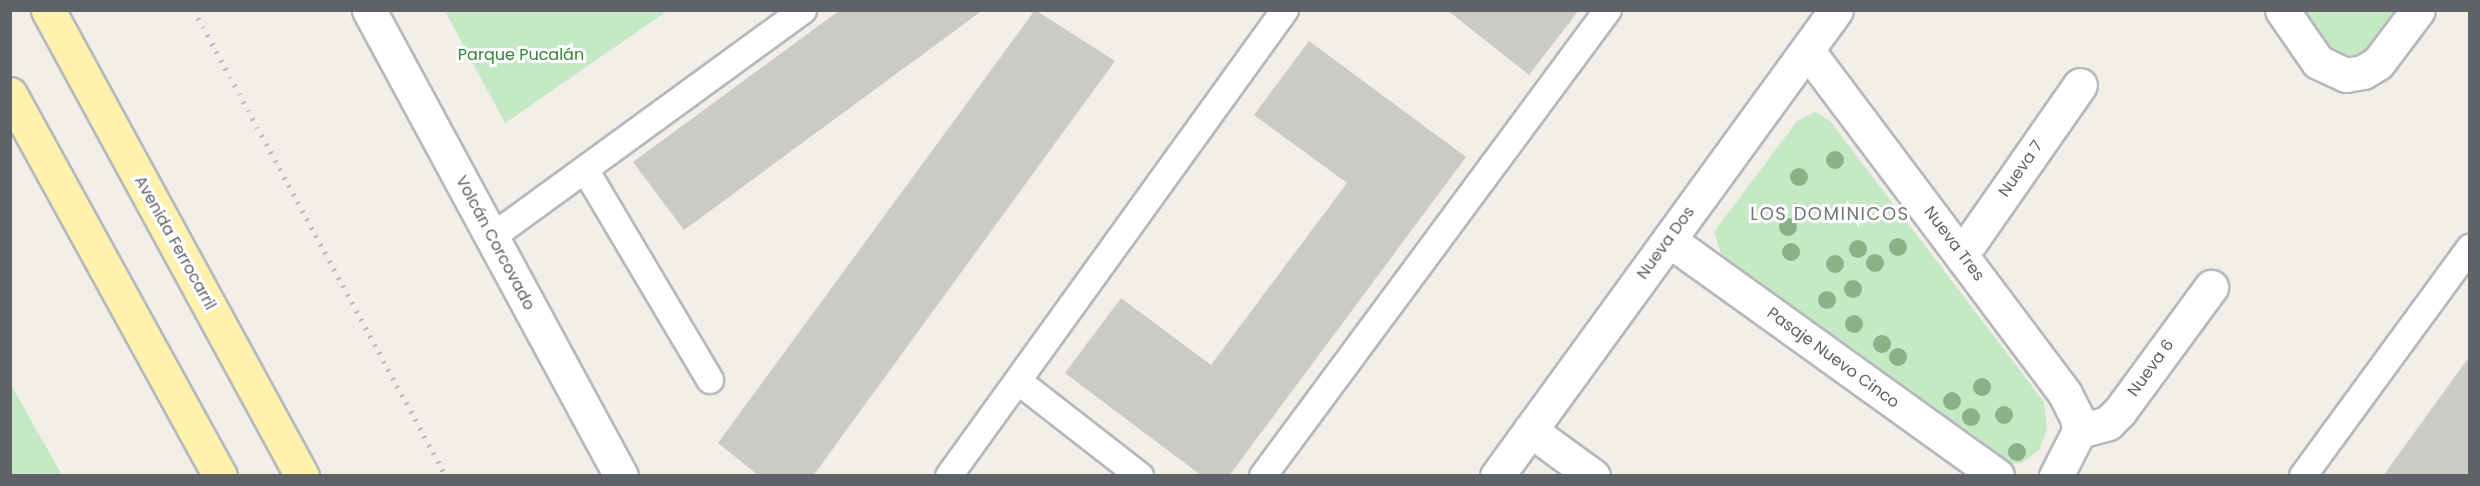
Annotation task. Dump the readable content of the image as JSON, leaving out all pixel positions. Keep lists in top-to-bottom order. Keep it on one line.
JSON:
{"streets":{"main road":["Avenida Ferrocarril"],"street":["Nueva 7","Volcán Corcovado","Nueva Dos","Nueva Tres","Pasaje Nuevo Cinco","Nueva 6"]},"crossings":[["Nueva 7","Nueva Tres"],["Nueva Dos","Nueva Tres"],["Nueva Dos","Pasaje Nuevo Cinco"],["Nueva Tres","Nueva 6"]],"districts":["LOS DOMINICOS"],"parks":["Parque Pucalán"]}
